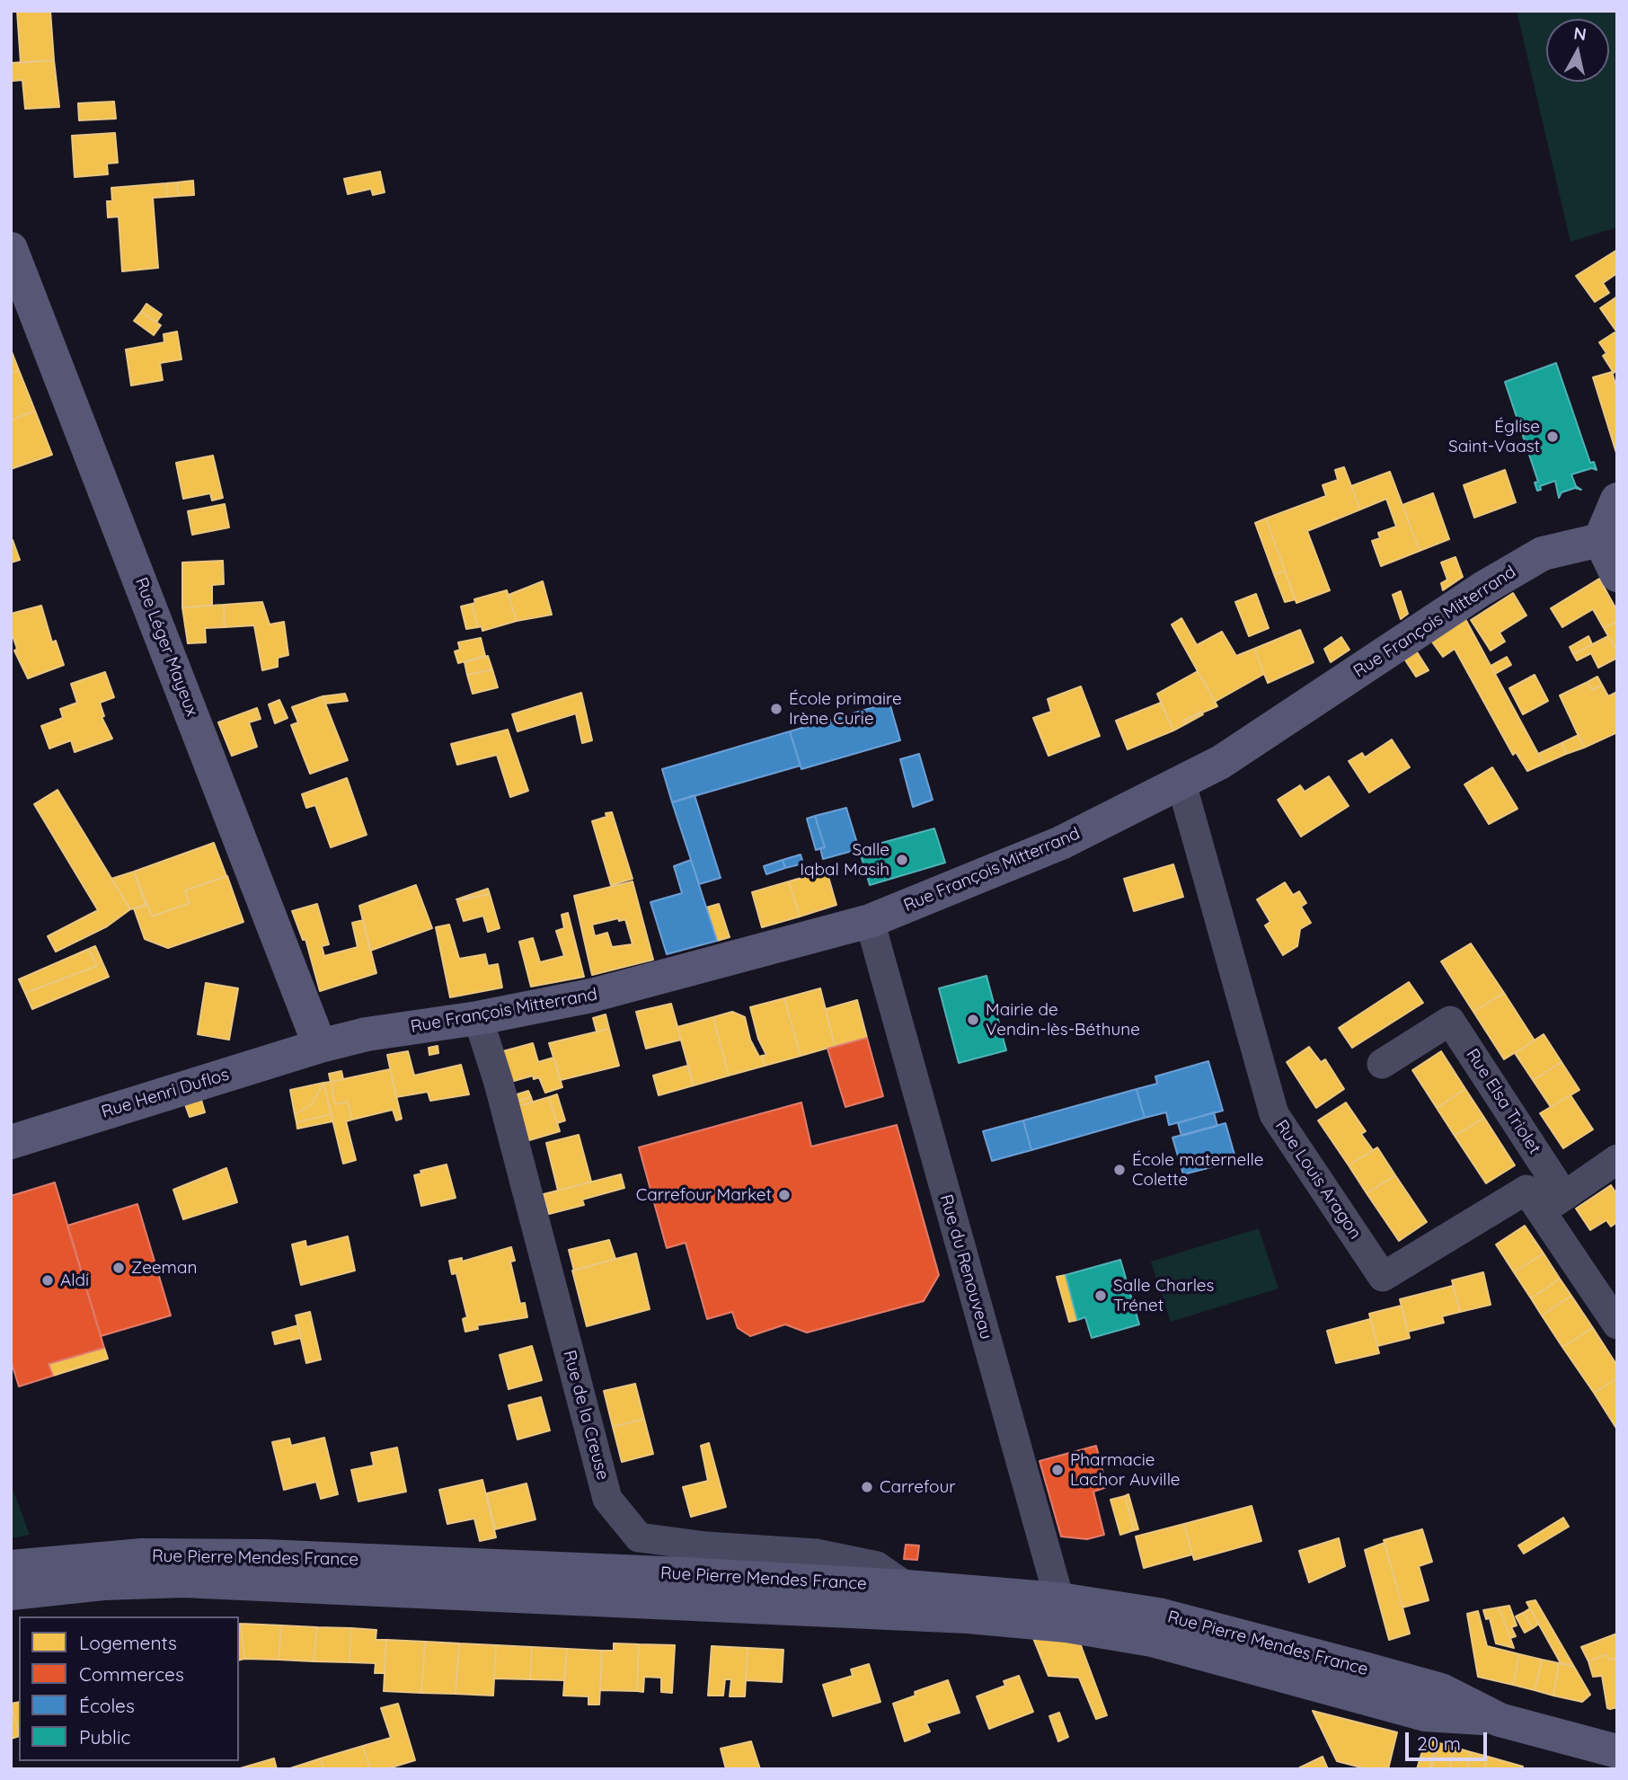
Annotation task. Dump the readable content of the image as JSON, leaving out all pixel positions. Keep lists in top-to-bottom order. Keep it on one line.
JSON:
{"streets":{"main road":["Rue François Mitterrand","Rue Léger Mayeux","Rue Henri Duflos","Rue Pierre Mendes France"],"street":["Rue Elsa Triolet","Rue Louis Aragon","Rue du Renouveau","Rue de la Creuse"]},"crossings":[["Rue François Mitterrand","Rue Léger Mayeux"],["Rue François Mitterrand","Rue Henri Duflos"],["Rue François Mitterrand","Rue Louis Aragon"],["Rue François Mitterrand","Rue du Renouveau"],["Rue François Mitterrand","Rue de la Creuse"],["Rue Léger Mayeux","Rue Henri Duflos"],["Rue Elsa Triolet","Rue Louis Aragon"],["Rue du Renouveau","Rue Pierre Mendes France"],["Rue de la Creuse","Rue Pierre Mendes France"]],"places":["Église Saint-Vaast","École primaire Irène Curie","Salle Iqbal Masih","Mairie de Vendin-lès-Béthune","École maternelle Colette","Carrefour Market","Zeeman","Aldi","Salle Charles Trénet","Pharmacie Lachor Auville","Carrefour"],"legend":["Logements","Commerces","Écoles","Public"],"scale_bar":"20 m","north":"top"}
